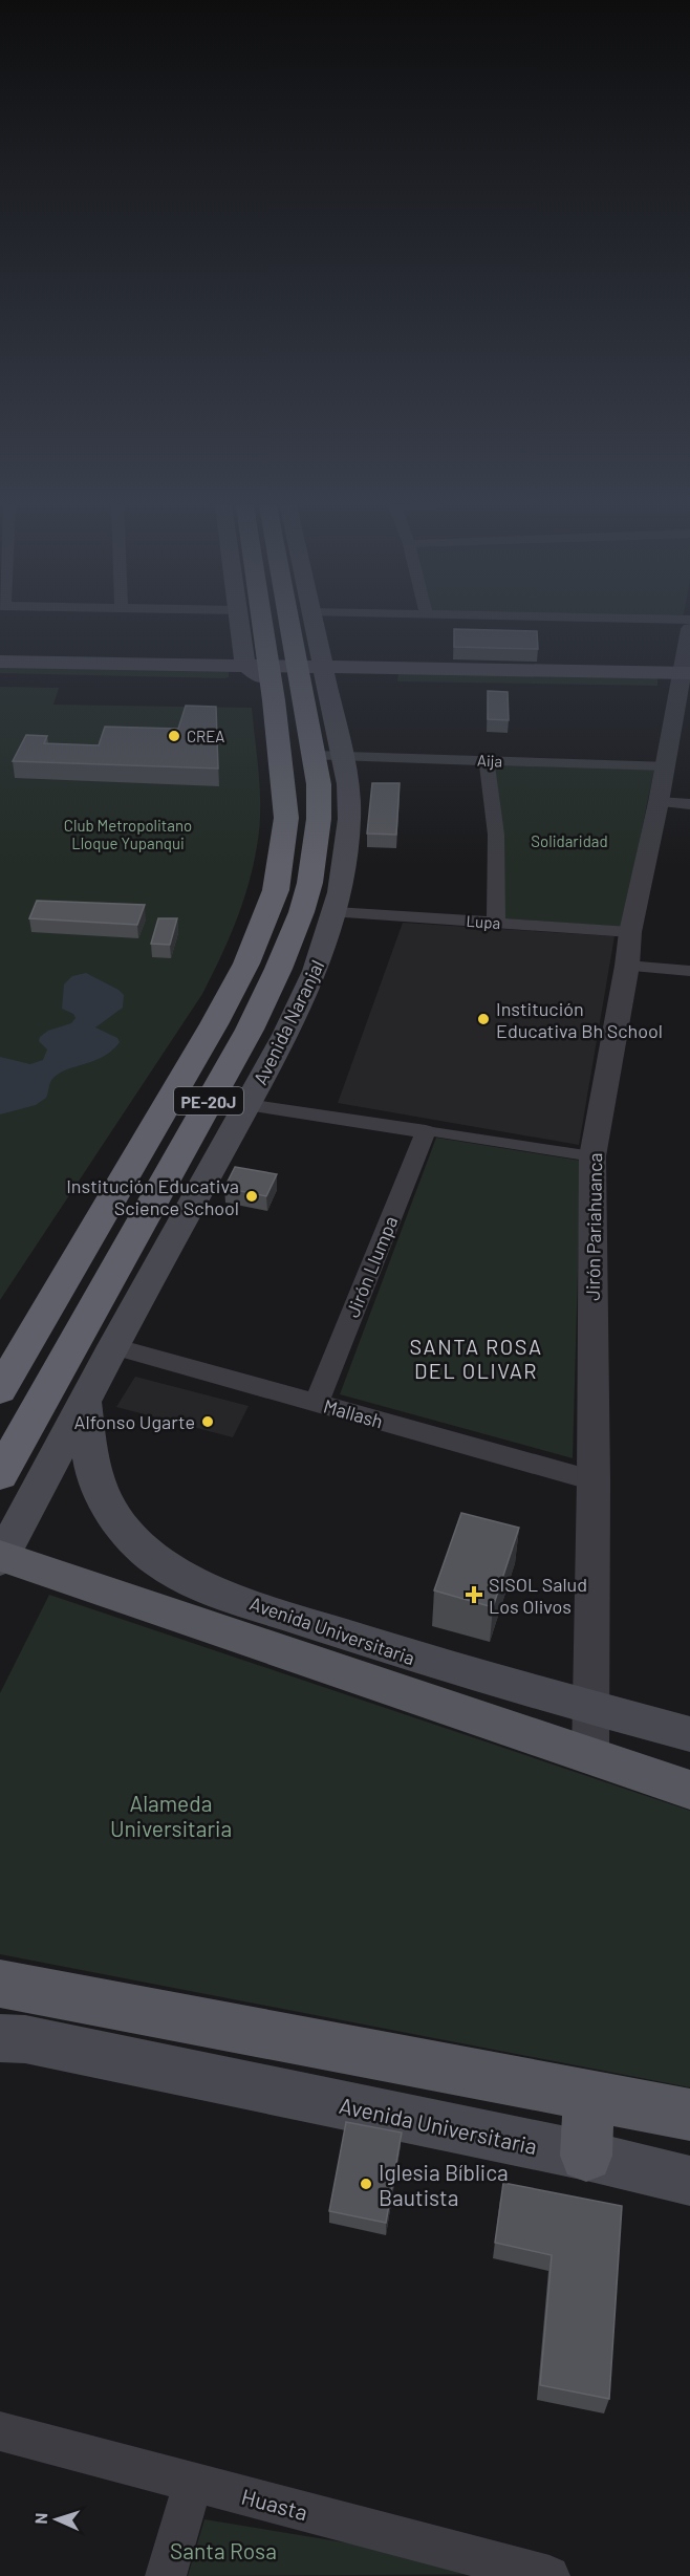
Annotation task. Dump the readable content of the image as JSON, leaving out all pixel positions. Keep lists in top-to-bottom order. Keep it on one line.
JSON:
{"streets":{"highway":["Avenida Naranjal","PE-20J"],"main road":["Avenida Universitaria"],"street":["Aija","Lupa","Jirón Pariahuanca","Jirón Llumpa","Mallash","Huasta"]},"crossings":[["Aija","Avenida Naranjal"],["Aija","Jirón Pariahuanca"],["Lupa","Avenida Naranjal"],["Lupa","Jirón Pariahuanca"],["Avenida Naranjal","Mallash"],["Avenida Naranjal","Avenida Universitaria"],["Jirón Pariahuanca","Mallash"],["Jirón Pariahuanca","Avenida Universitaria"],["Jirón Llumpa","Mallash"]],"districts":["SANTA ROSA DEL OLIVAR"],"parks":["Club Metropolitano Lloque Yupanqui","Solidaridad","Alameda Universitaria","Santa Rosa"],"places":{"other":["CREA","Institución Educativa Bh School","Institución Educativa Science School","Alfonso Ugarte","Iglesia Bíblica Bautista"],"health":["SISOL Salud Los Olivos"]},"north":"left"}
